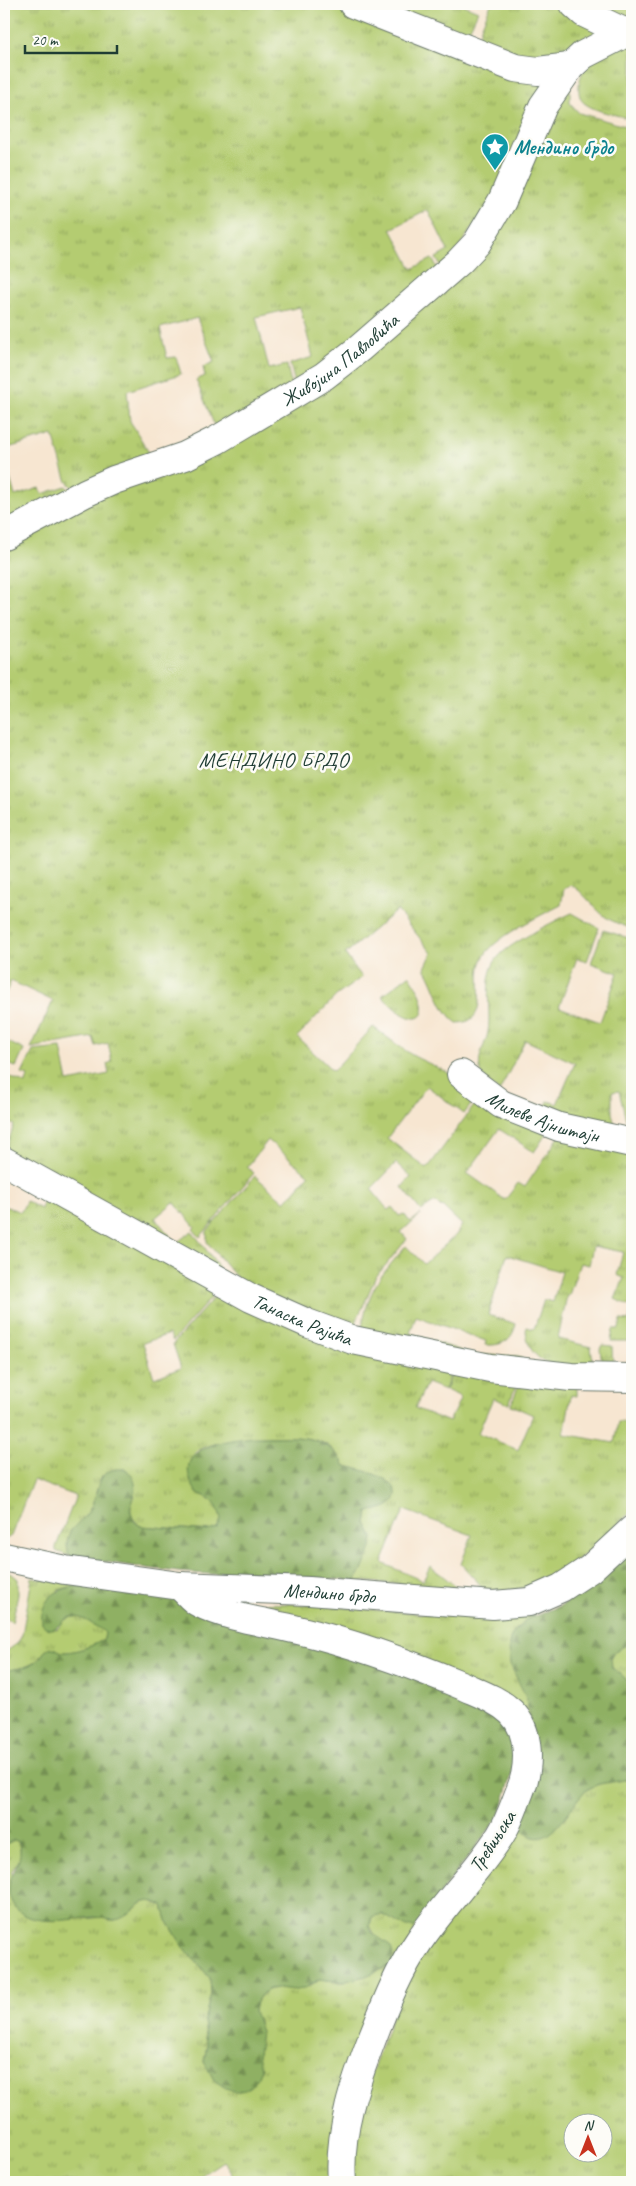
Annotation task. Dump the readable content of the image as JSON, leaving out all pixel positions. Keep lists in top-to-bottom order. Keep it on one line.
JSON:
{"streets":{"street":["Живојина Павловића","Милеве Ајнштајн","Танаска Рајића","Мендино брдо","Требињска"]},"crossings":[["Мендино брдо","Требињска"]],"districts":["МЕНДИНО БРДО"],"places":{"place":["Мендино брдо"]},"scale_bar":"20 m","north":"top"}
